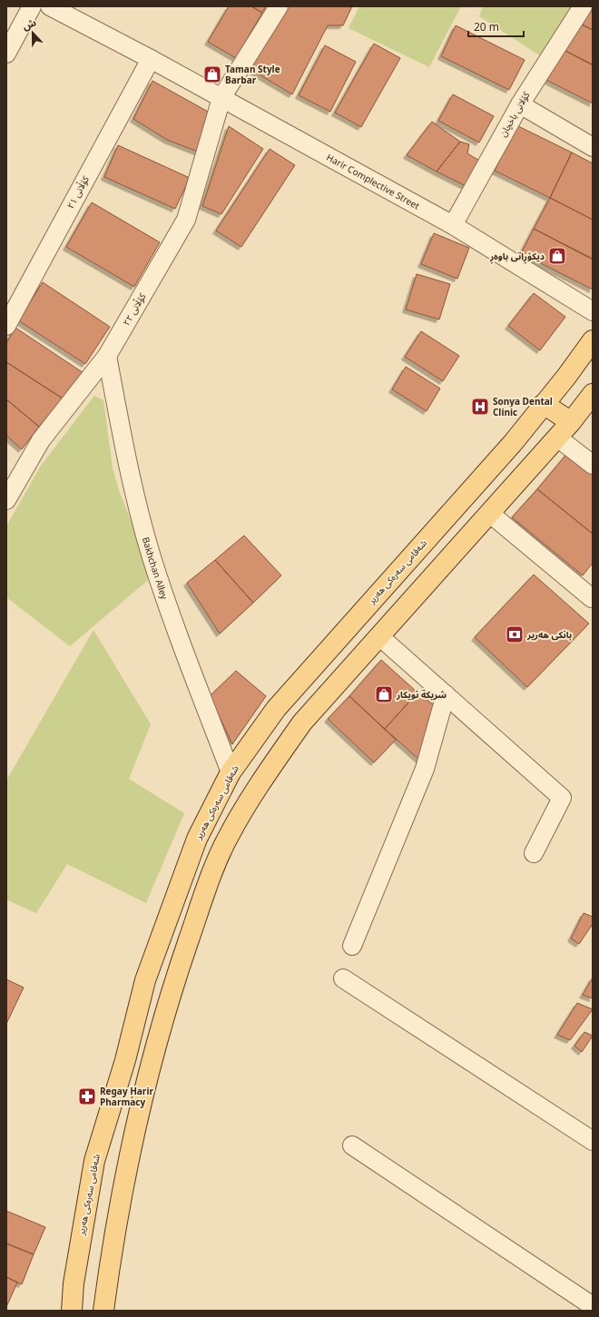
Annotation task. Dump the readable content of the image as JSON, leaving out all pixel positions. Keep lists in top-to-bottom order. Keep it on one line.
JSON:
{"streets":{"main road":["شەقامی سەرەکی هەریر"],"street":["کۆلانی باخچان","Harir Complective Street","کۆڵانی ٢١","کۆڵانی ٢٢","Bakhchan Alley"]},"crossings":[["کۆلانی باخچان","Harir Complective Street"],["Harir Complective Street","کۆڵانی ٢١"],["Harir Complective Street","کۆڵانی ٢٢"],["کۆڵانی ٢٢","Bakhchan Alley"],["Bakhchan Alley","شەقامی سەرەکی هەریر"]],"places":{"shop":["Taman Style Barbar","دیکۆڕاتی باوەڕ","شريكة نويكار"],"hospital":["Sonya Dental Clinic"],"bank":["بانکی هەریر"],"pharmacy":["Regay Harir Pharmacy"]},"scale_bar":"20 m","north":"top"}
